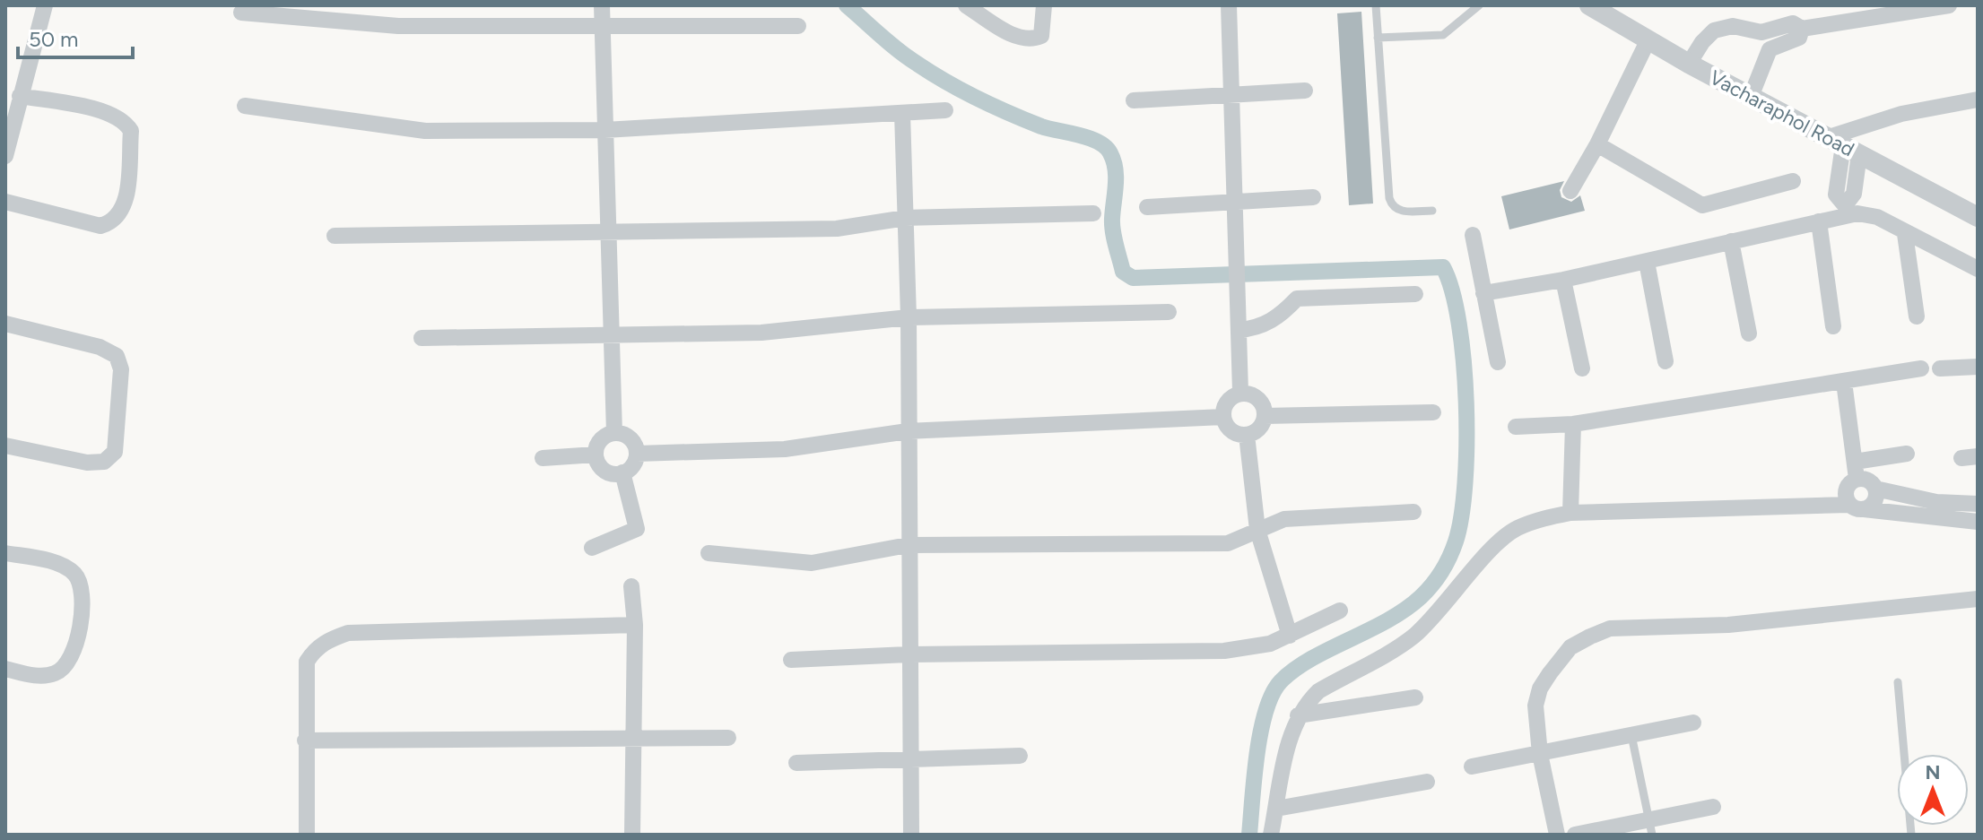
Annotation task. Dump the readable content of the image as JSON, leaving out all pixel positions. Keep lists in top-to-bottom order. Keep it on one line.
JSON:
{"streets":{"street":["Vacharaphol Road"]},"scale_bar":"50 m","north":"top"}
